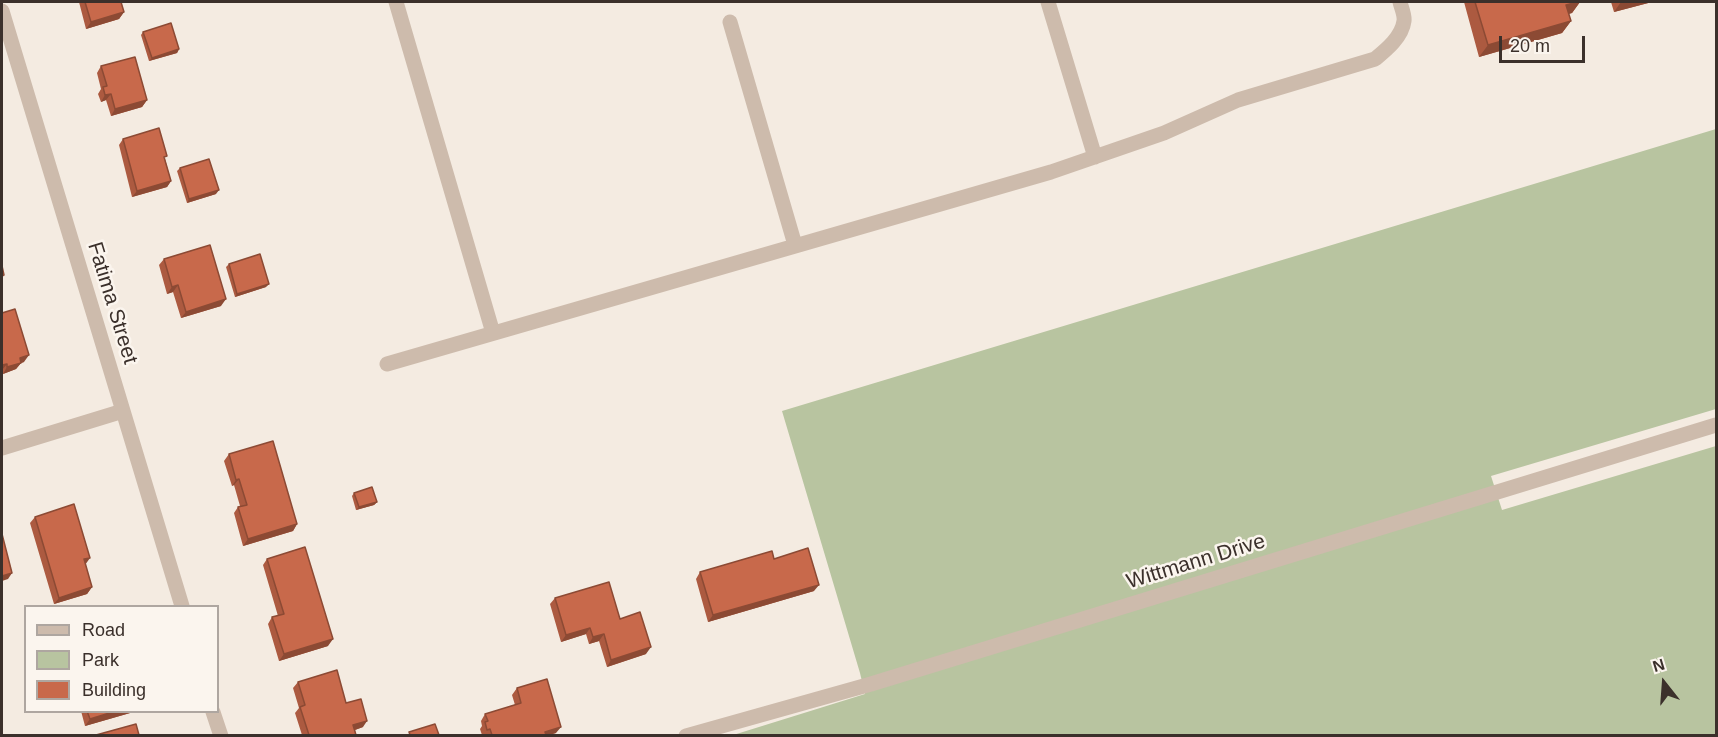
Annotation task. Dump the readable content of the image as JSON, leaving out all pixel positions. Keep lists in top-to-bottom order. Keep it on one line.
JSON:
{"streets":{"street":["Fatima Street","Wittmann Drive"]},"legend":["Road","Park","Building"],"scale_bar":"20 m","north":"top"}
